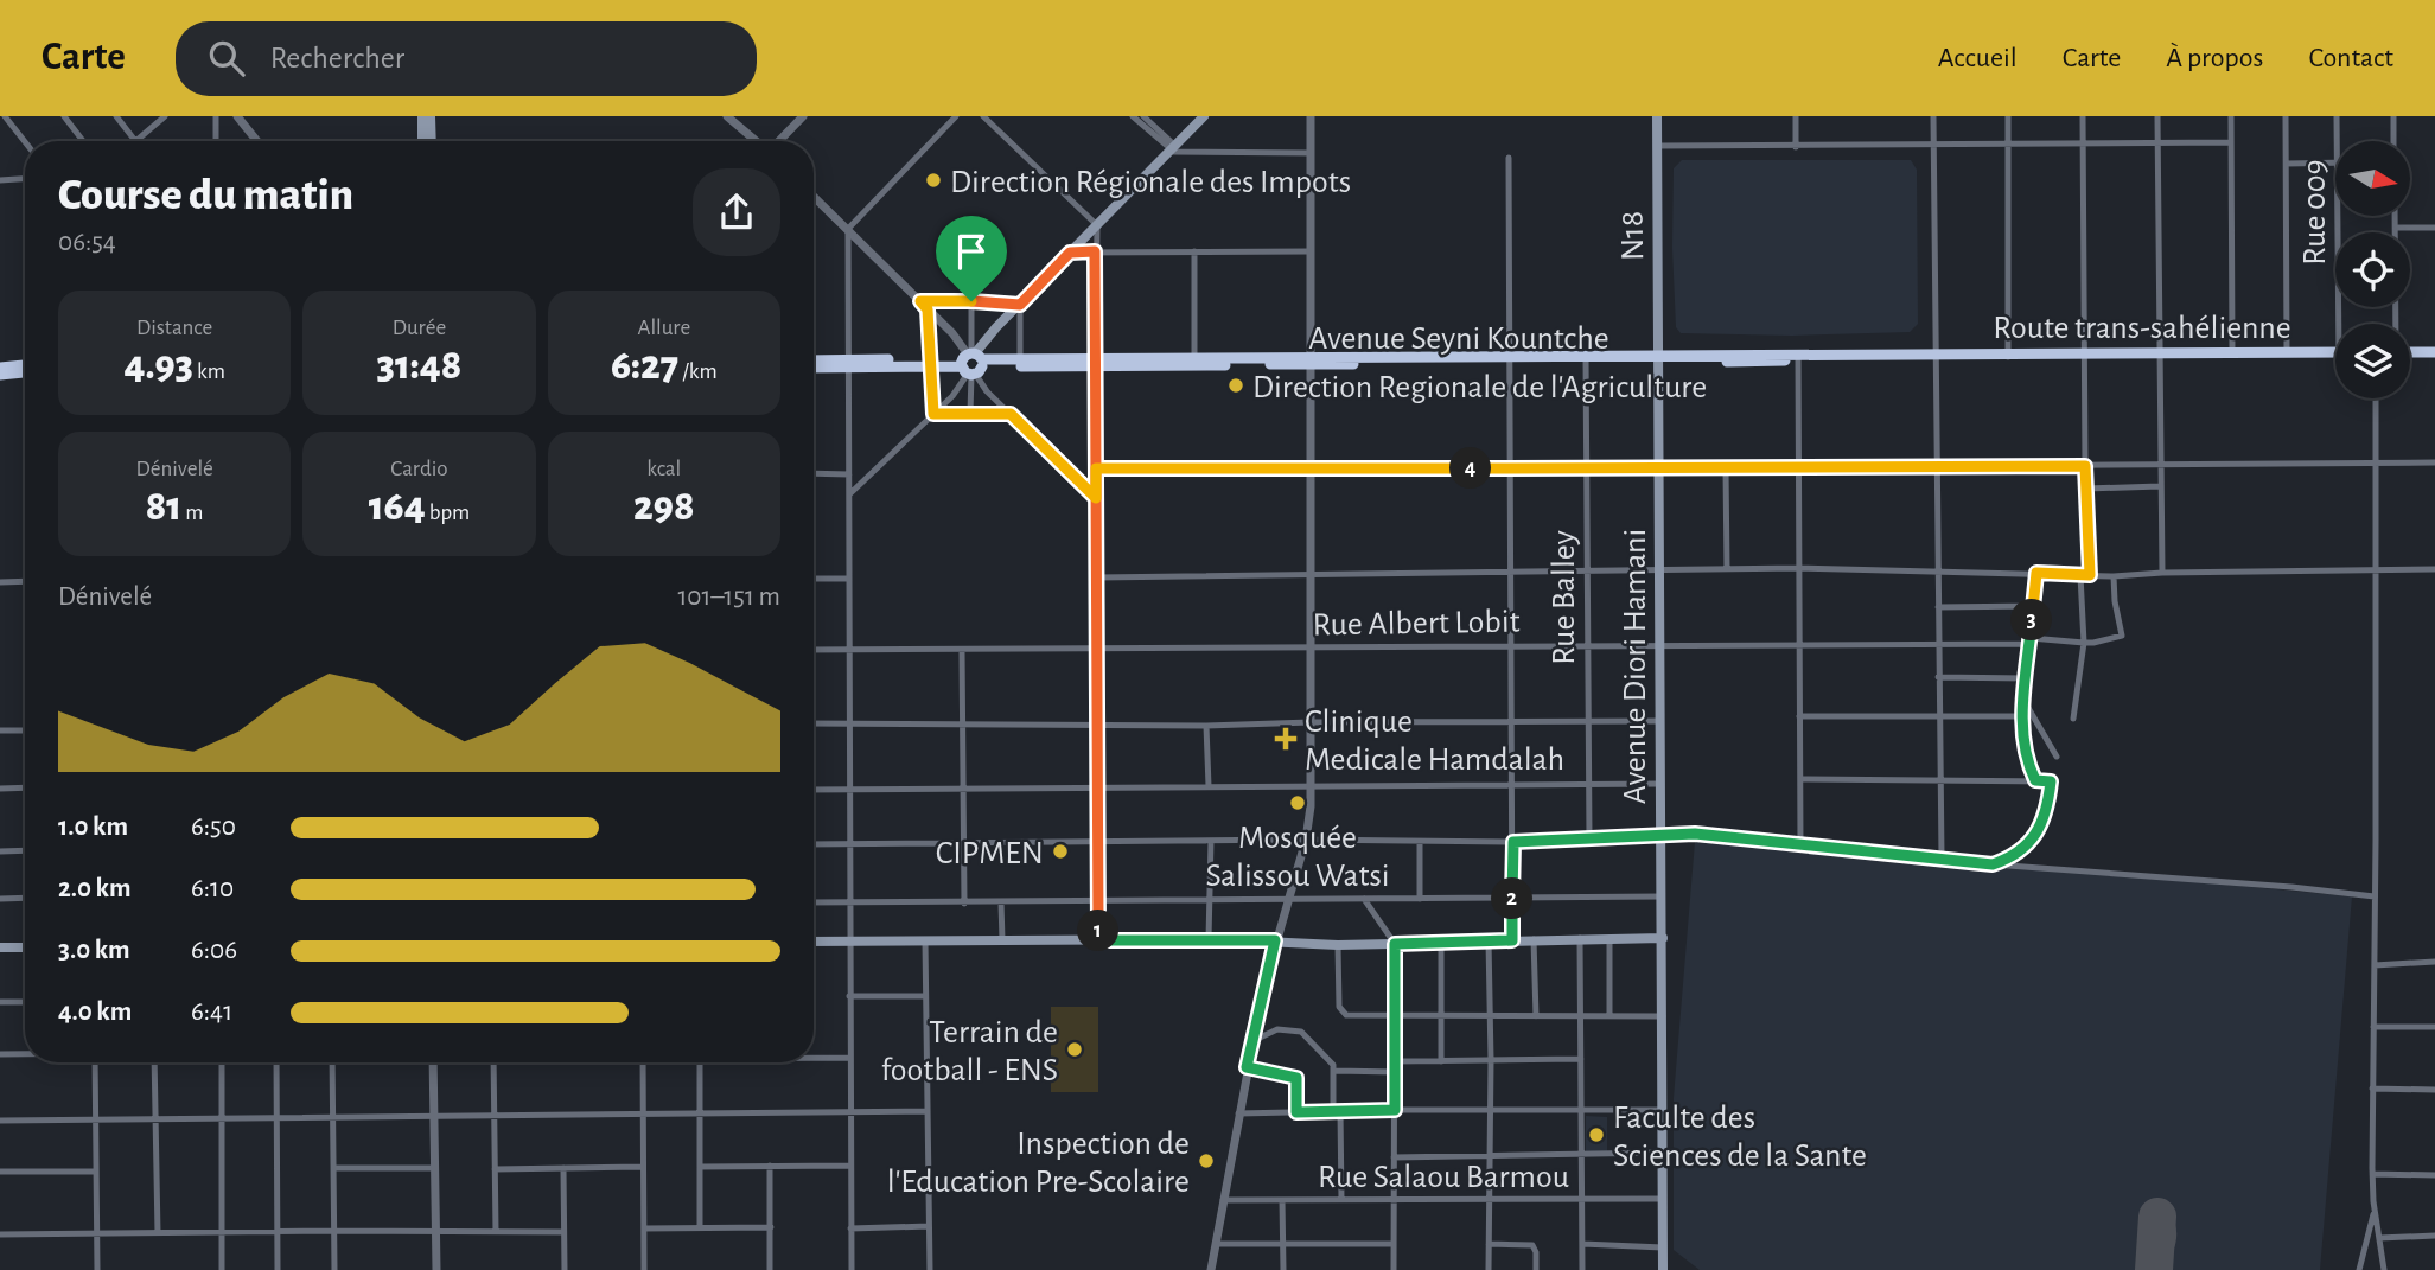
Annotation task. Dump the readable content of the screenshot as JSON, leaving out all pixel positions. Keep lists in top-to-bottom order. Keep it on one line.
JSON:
{"streets":{"highway":["Route trans-sahélienne","Avenue Seyni Kountche"],"main road":["N18","Avenue Diori Hamani"],"street":["Rue 009","Rue Balley","Rue Albert Lobit","Rue Salaou Barmou"]},"crossings":[["N18","Avenue Seyni Kountche"],["N18","Avenue Diori Hamani"],["Route trans-sahélienne","Avenue Seyni Kountche"],["Avenue Seyni Kountche","Rue Balley"],["Avenue Seyni Kountche","Avenue Diori Hamani"],["Rue Balley","Rue Albert Lobit"],["Rue Albert Lobit","Avenue Diori Hamani"],["Avenue Diori Hamani","Rue Salaou Barmou"]],"places":{"other":["Direction Régionale des Impots","Direction Regionale de l'Agriculture","Mosquée Salissou Watsi","CIPMEN","Terrain de football - ENS","Faculte des Sciences de la Sante","Inspection de l'Education Pre-Scolaire"],"health":["Clinique Medicale Hamdalah"]},"north":"right","page":{"header":"Carte","search":"Rechercher","nav":["Accueil","Carte","À propos","Contact"],"heading":["Course du matin","06:54"],"stats":[["Distance","4.93 km"],["Durée","31:48"],["Allure","6:27 /km"],["Dénivelé","81 m"],["Cardio","164 bpm"],["kcal","298"]],"pins":["4","3","2","1"],"chart":["Dénivelé","101–151 m"],"list":[{"name":"1.0 km","note":"6:50"},{"name":"2.0 km","note":"6:10"},{"name":"3.0 km","note":"6:06"},{"name":"4.0 km","note":"6:41"}]}}
